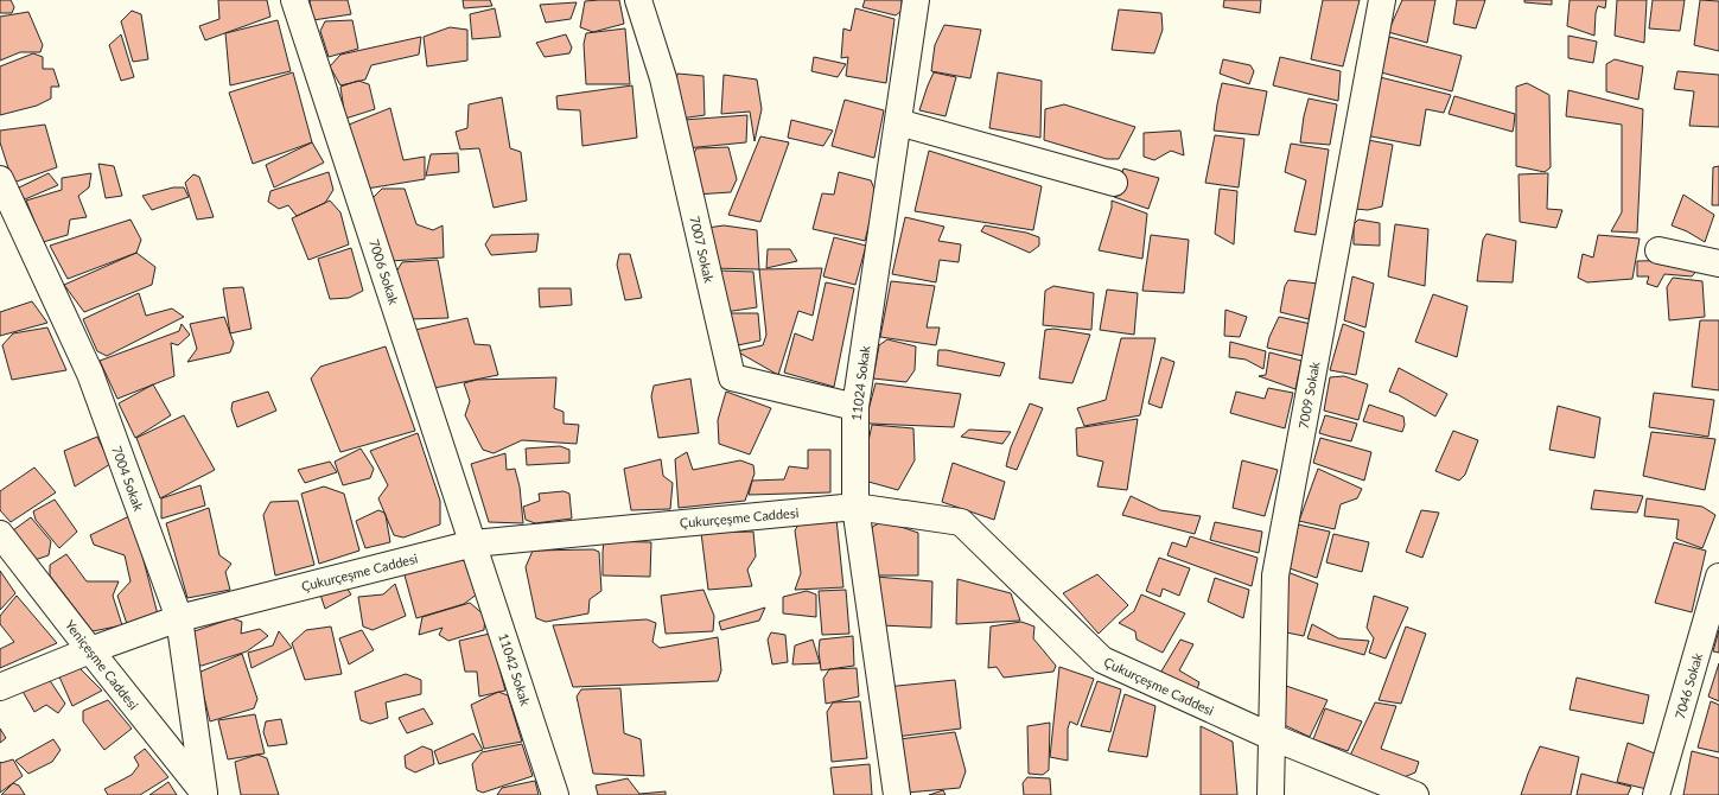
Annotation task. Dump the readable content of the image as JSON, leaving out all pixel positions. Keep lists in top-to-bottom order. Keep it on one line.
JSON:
{"streets":{"street":["7007 Sokak","7006 Sokak","11024 Sokak","7009 Sokak","7004 Sokak","Çukurçeşme Caddesi","Yeniçeşme Caddesi","11042 Sokak","7046 Sokak"]},"crossings":[["7007 Sokak","11024 Sokak"],["7006 Sokak","Çukurçeşme Caddesi"],["7006 Sokak","11042 Sokak"],["11024 Sokak","Çukurçeşme Caddesi"],["7009 Sokak","Çukurçeşme Caddesi"],["7004 Sokak","Çukurçeşme Caddesi"],["7004 Sokak","Yeniçeşme Caddesi"],["Çukurçeşme Caddesi","Yeniçeşme Caddesi"],["Çukurçeşme Caddesi","11042 Sokak"]]}
